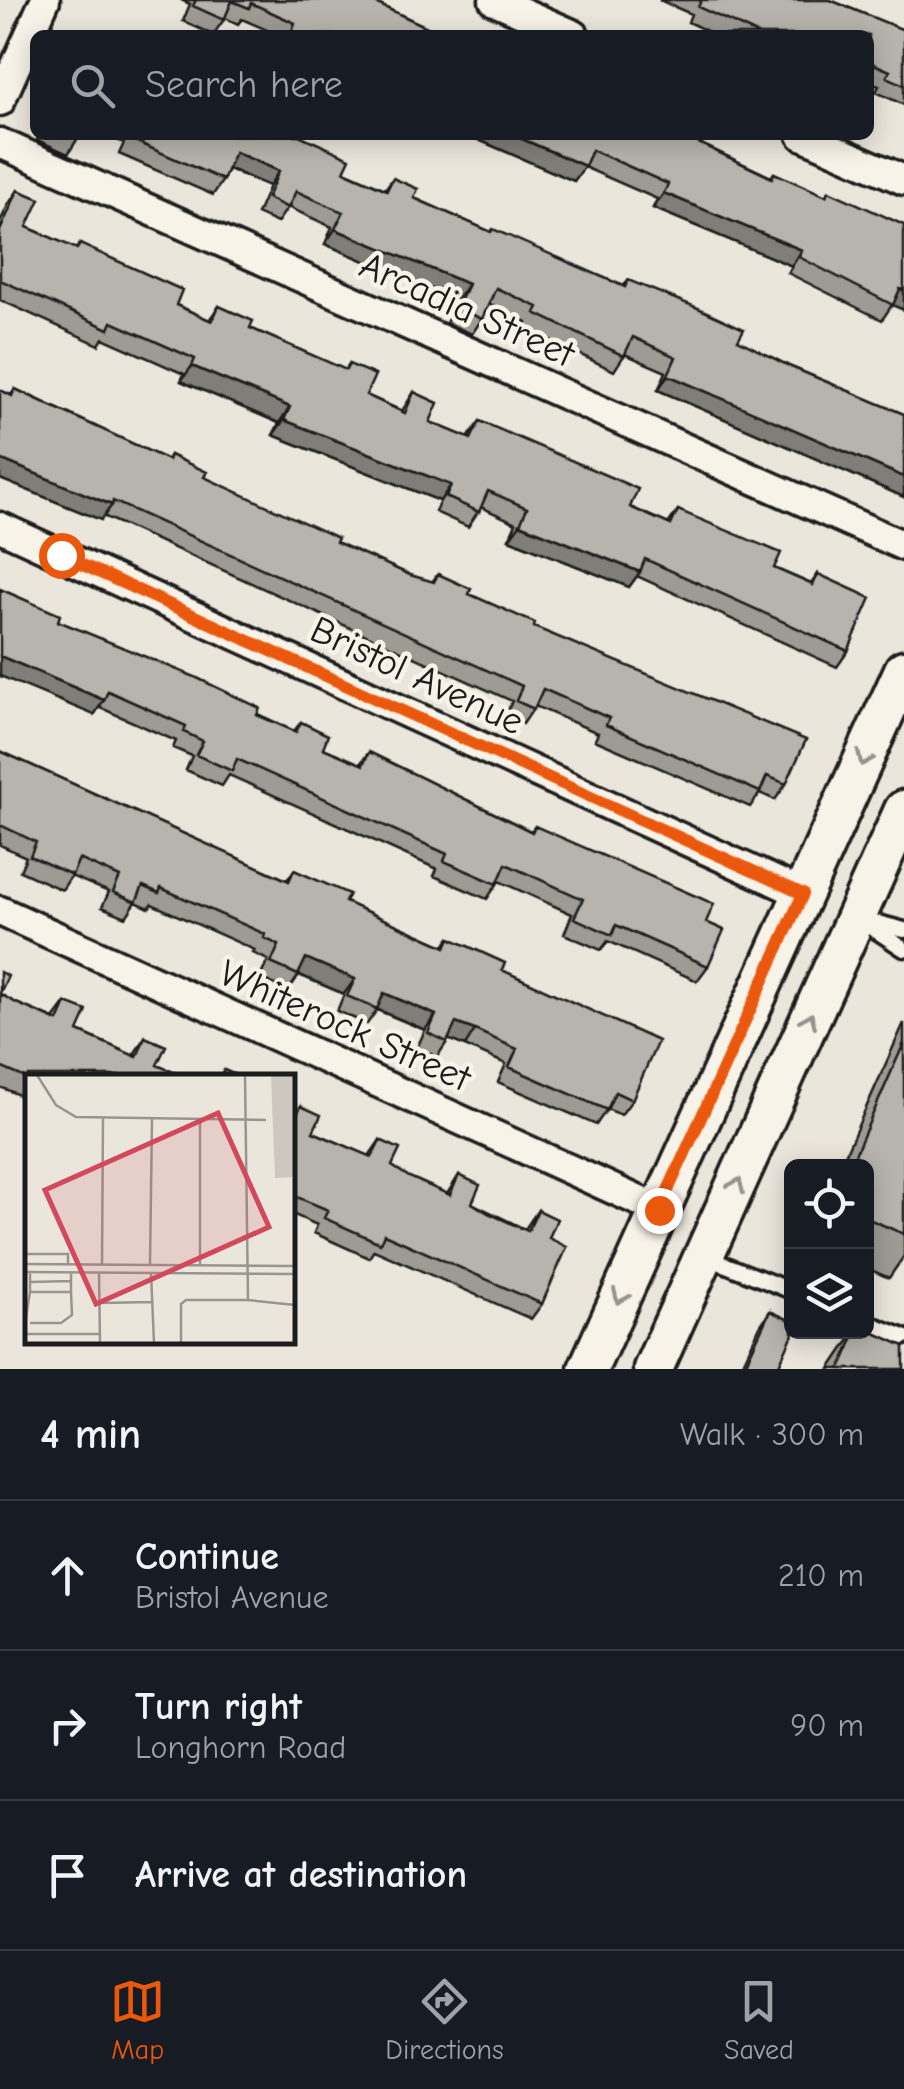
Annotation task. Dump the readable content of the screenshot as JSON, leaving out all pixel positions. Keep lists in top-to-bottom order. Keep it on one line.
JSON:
{"streets":{"street":["Arcadia Street","Bristol Avenue","Whiterock Street"]},"page":{"search":"Search here","heading":["4 min","Walk · 300 m"],"list":[["Continue","Bristol Avenue","210 m"],["Turn right","Longhorn Road","90 m"],"Arrive at destination"],"nav":["Map","Directions","Saved"]}}
